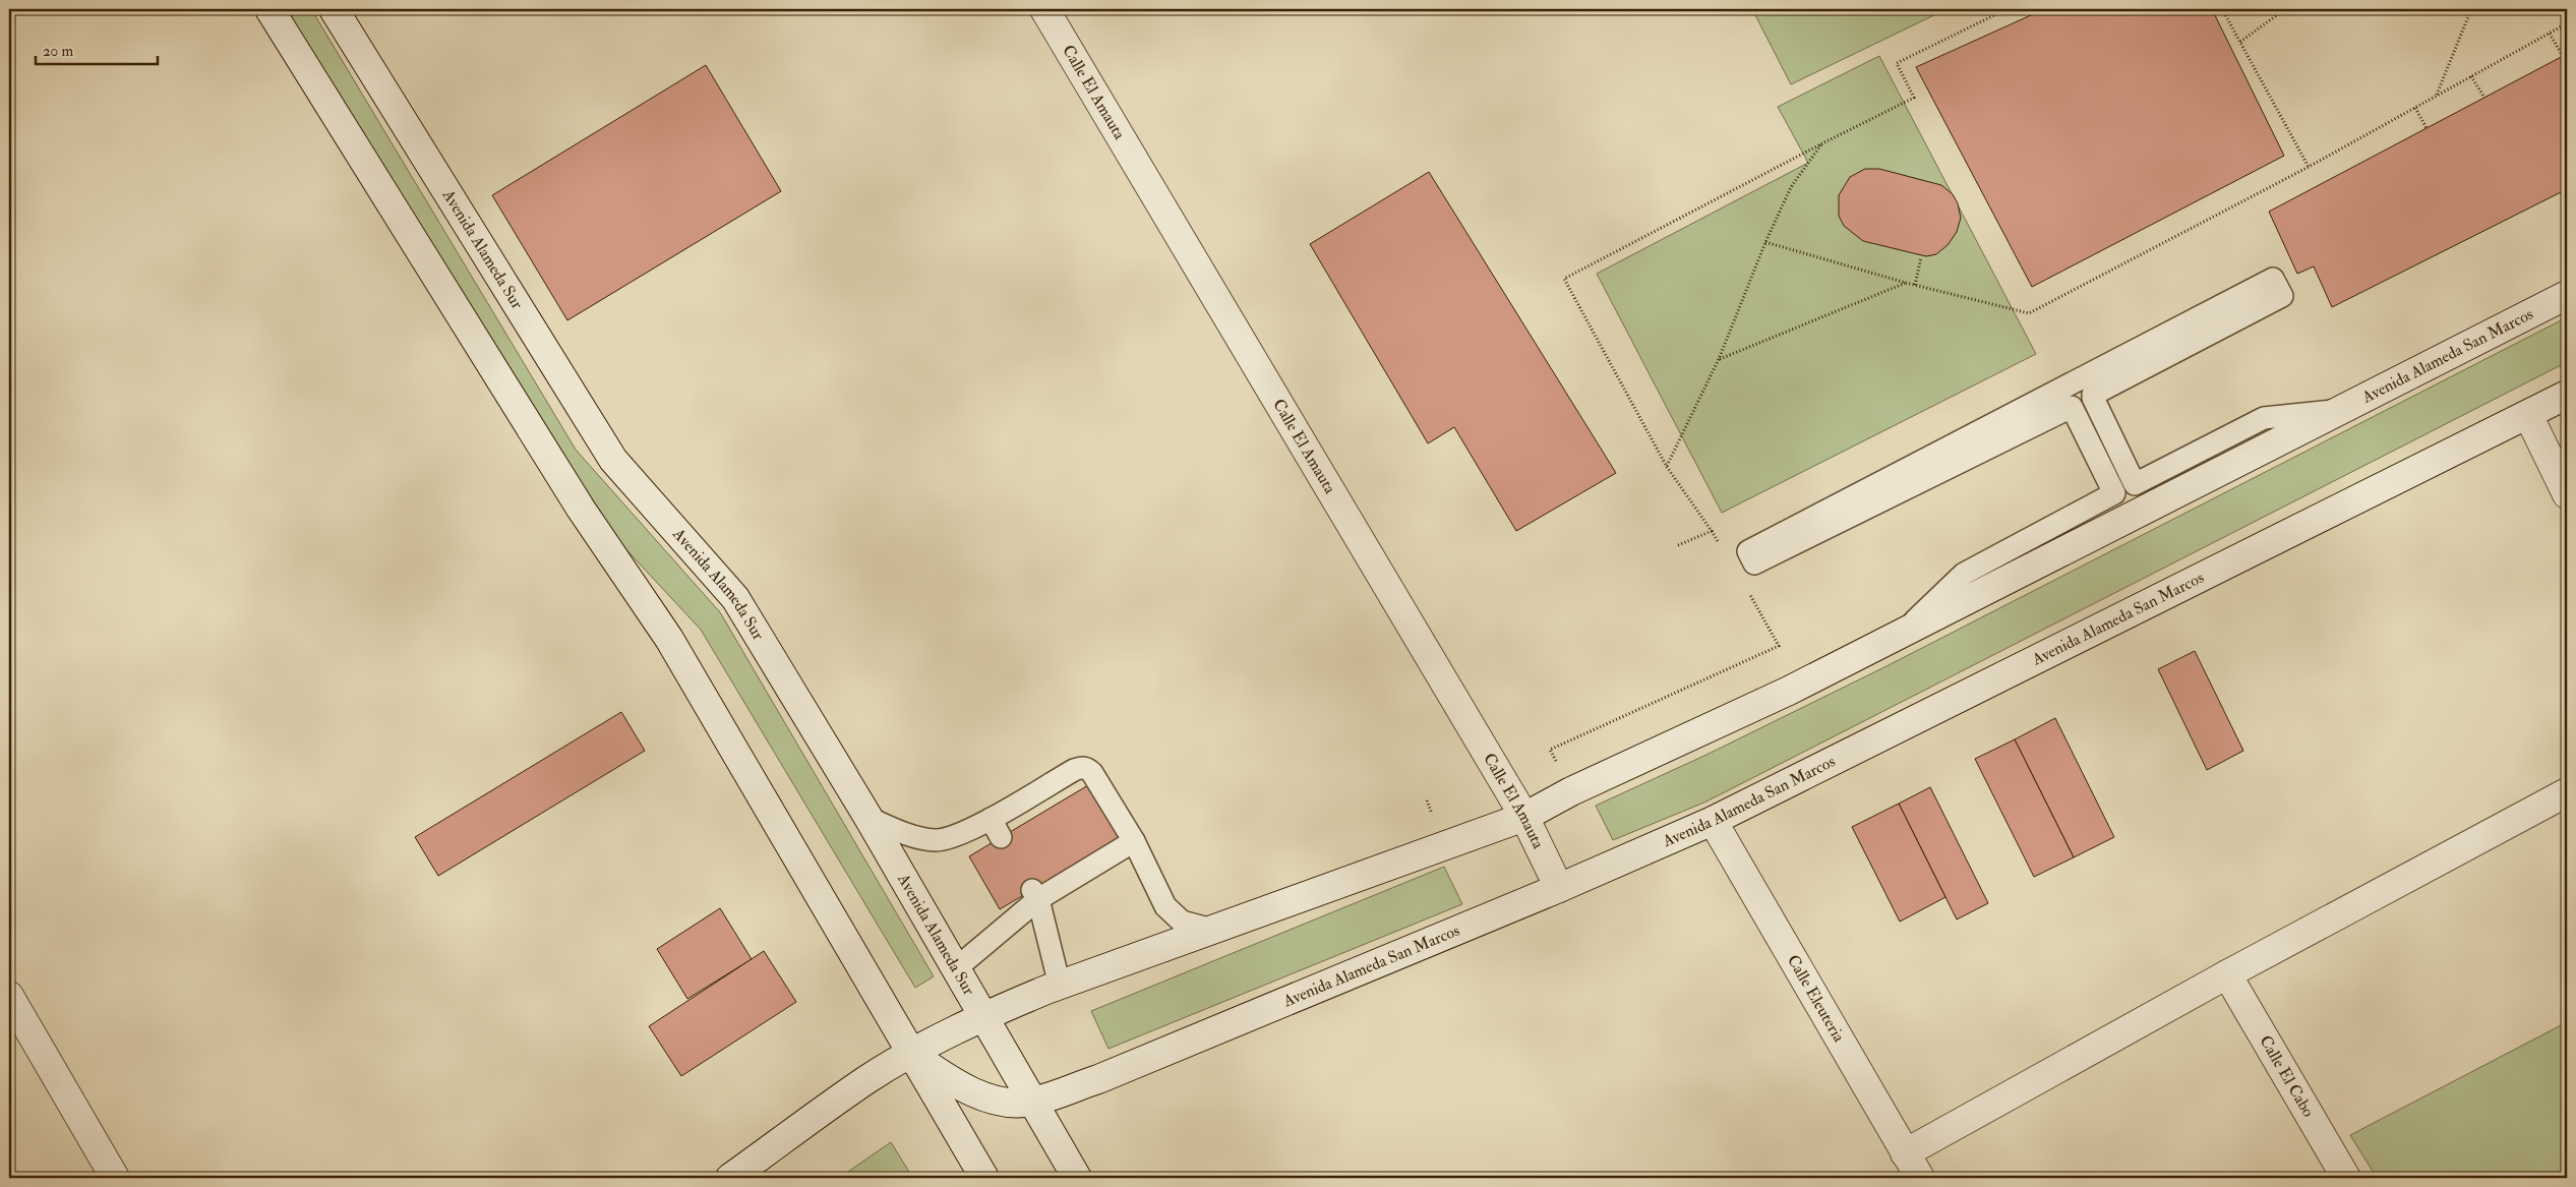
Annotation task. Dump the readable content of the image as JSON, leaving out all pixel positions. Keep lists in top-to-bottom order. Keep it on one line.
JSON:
{"streets":{"main road":["Calle El Amauta","Avenida Alameda Sur","Avenida Alameda San Marcos","Calle Eleuteria","Calle El Cabo"]},"crossings":[["Calle El Amauta","Avenida Alameda San Marcos"],["Avenida Alameda Sur","Avenida Alameda San Marcos"],["Avenida Alameda San Marcos","Calle Eleuteria"]],"scale_bar":"20 m"}
